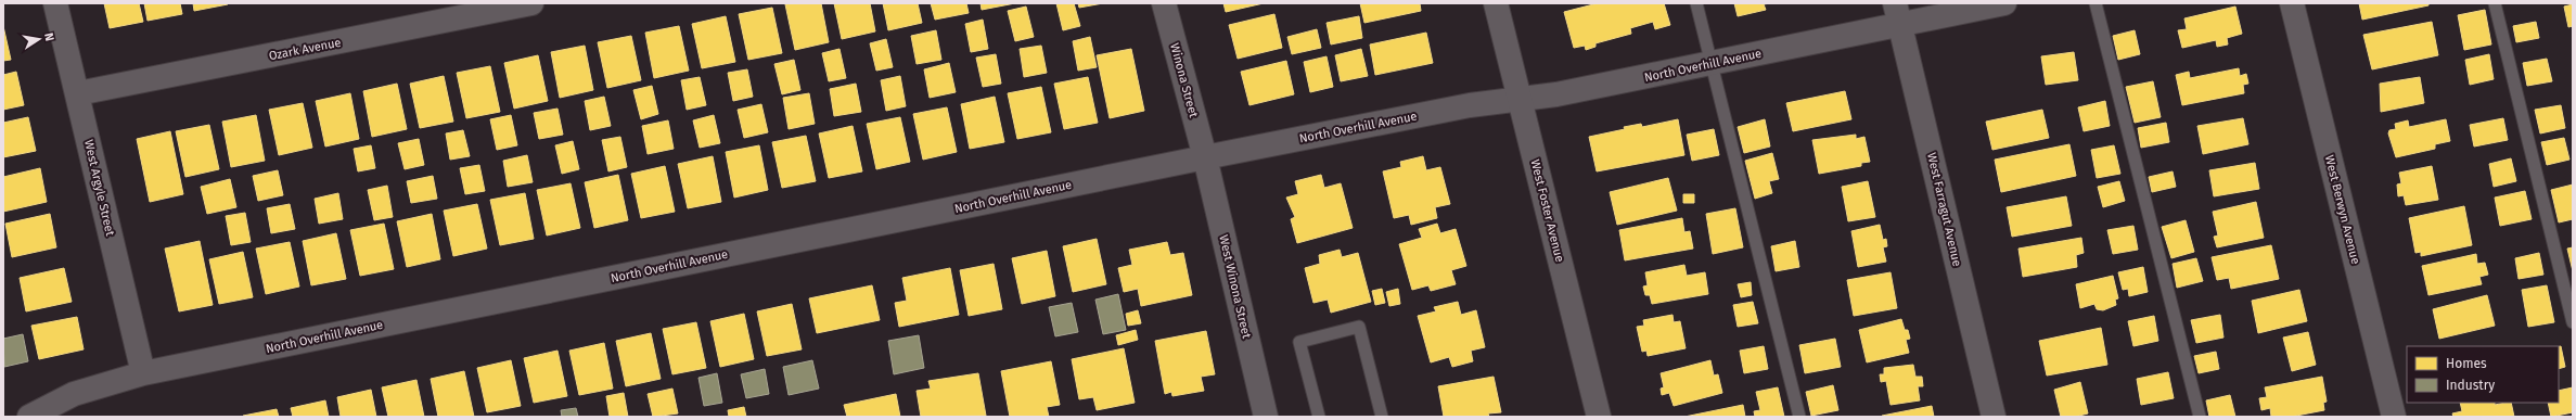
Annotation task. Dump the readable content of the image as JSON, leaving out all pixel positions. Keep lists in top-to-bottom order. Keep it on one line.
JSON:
{"streets":{"street":["Ozark Avenue","North Overhill Avenue","Winona Street","West Argyle Street","West Farragut Avenue","West Berwyn Avenue","West Foster Avenue","West Winona Street"]},"crossings":[["Ozark Avenue","West Argyle Street"],["North Overhill Avenue","Winona Street"],["North Overhill Avenue","West Argyle Street"],["North Overhill Avenue","West Farragut Avenue"],["North Overhill Avenue","West Foster Avenue"],["North Overhill Avenue","West Winona Street"],["Winona Street","West Winona Street"]],"legend":["Homes","Industry"],"north":"right"}
